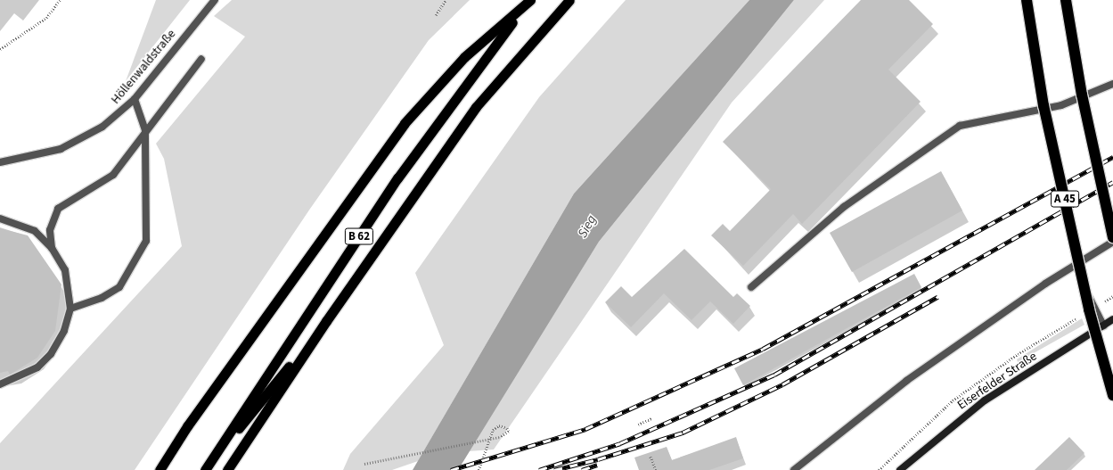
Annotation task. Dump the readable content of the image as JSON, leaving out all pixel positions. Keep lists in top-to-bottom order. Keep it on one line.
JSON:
{"streets":{"highway":["A 45","B 62"],"main road":["Eiserfelder Straße"],"street":["Höllenwaldstraße"]},"water":["Sieg"]}
